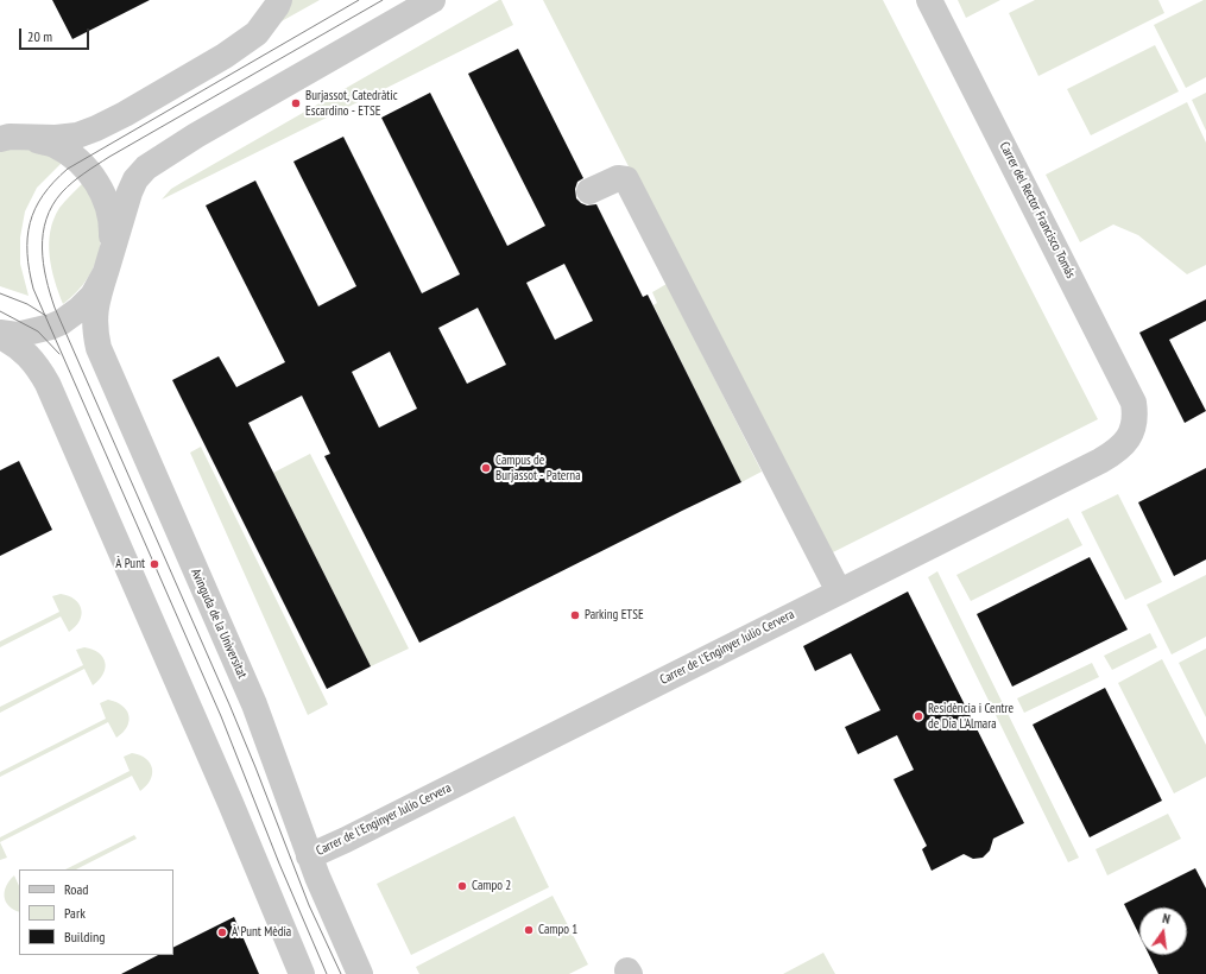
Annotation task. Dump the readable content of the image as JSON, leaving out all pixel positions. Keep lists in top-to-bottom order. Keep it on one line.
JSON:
{"streets":{"street":["Carrer del Rector Francisco Tomás","Avinguda de la Universitat","Carrer de l'Enginyer Julio Cervera"]},"crossings":[["Carrer del Rector Francisco Tomás","Carrer de l'Enginyer Julio Cervera"],["Avinguda de la Universitat","Carrer de l'Enginyer Julio Cervera"]],"places":["Burjassot, Catedràtic Escardino - ETSE","Campus de Burjassot - Paterna","À Punt","Parking ETSE","Residència i Centre de Dia L'Almara","Campo 2","Campo 1","À Punt Mèdia"],"legend":["Road","Park","Building"],"scale_bar":"20 m","north":"top"}
